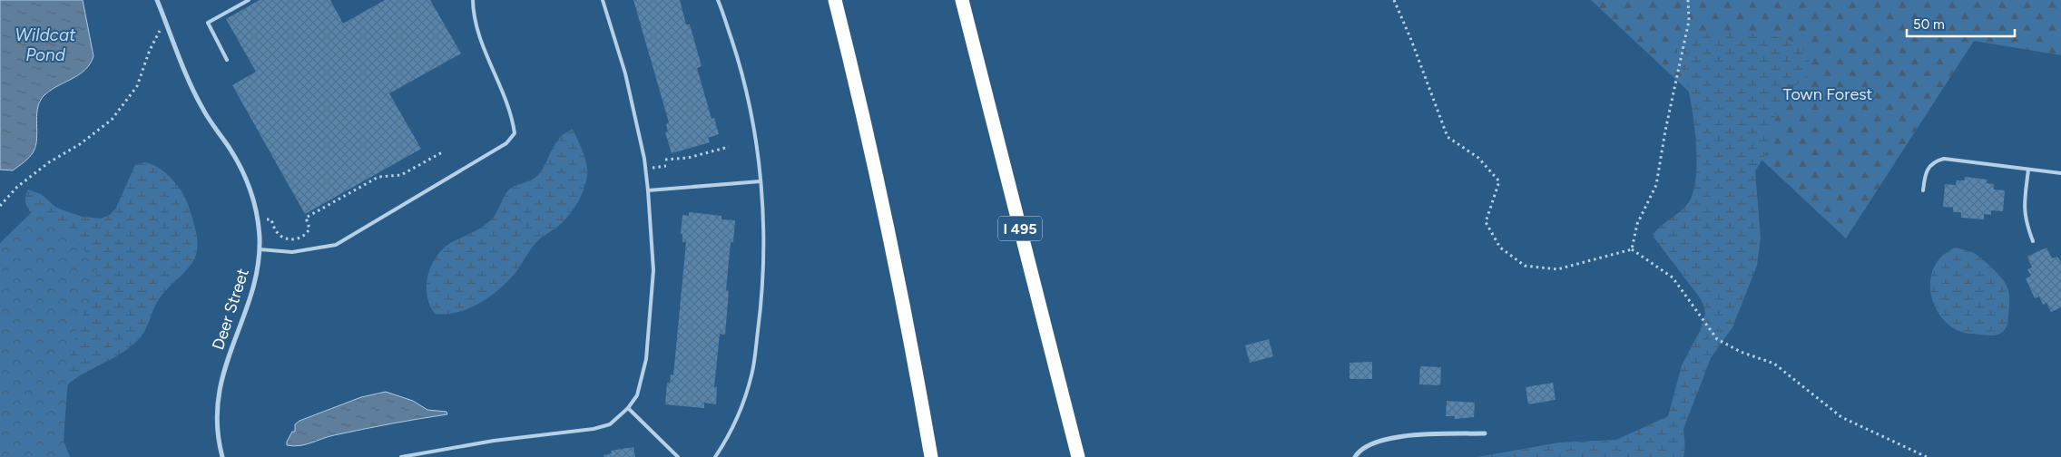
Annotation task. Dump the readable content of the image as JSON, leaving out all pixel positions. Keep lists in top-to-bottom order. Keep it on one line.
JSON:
{"streets":{"highway":["I 495"],"street":["Deer Street"]},"water":["Wildcat Pond"],"parks":["Town Forest"],"scale_bar":"50 m"}
